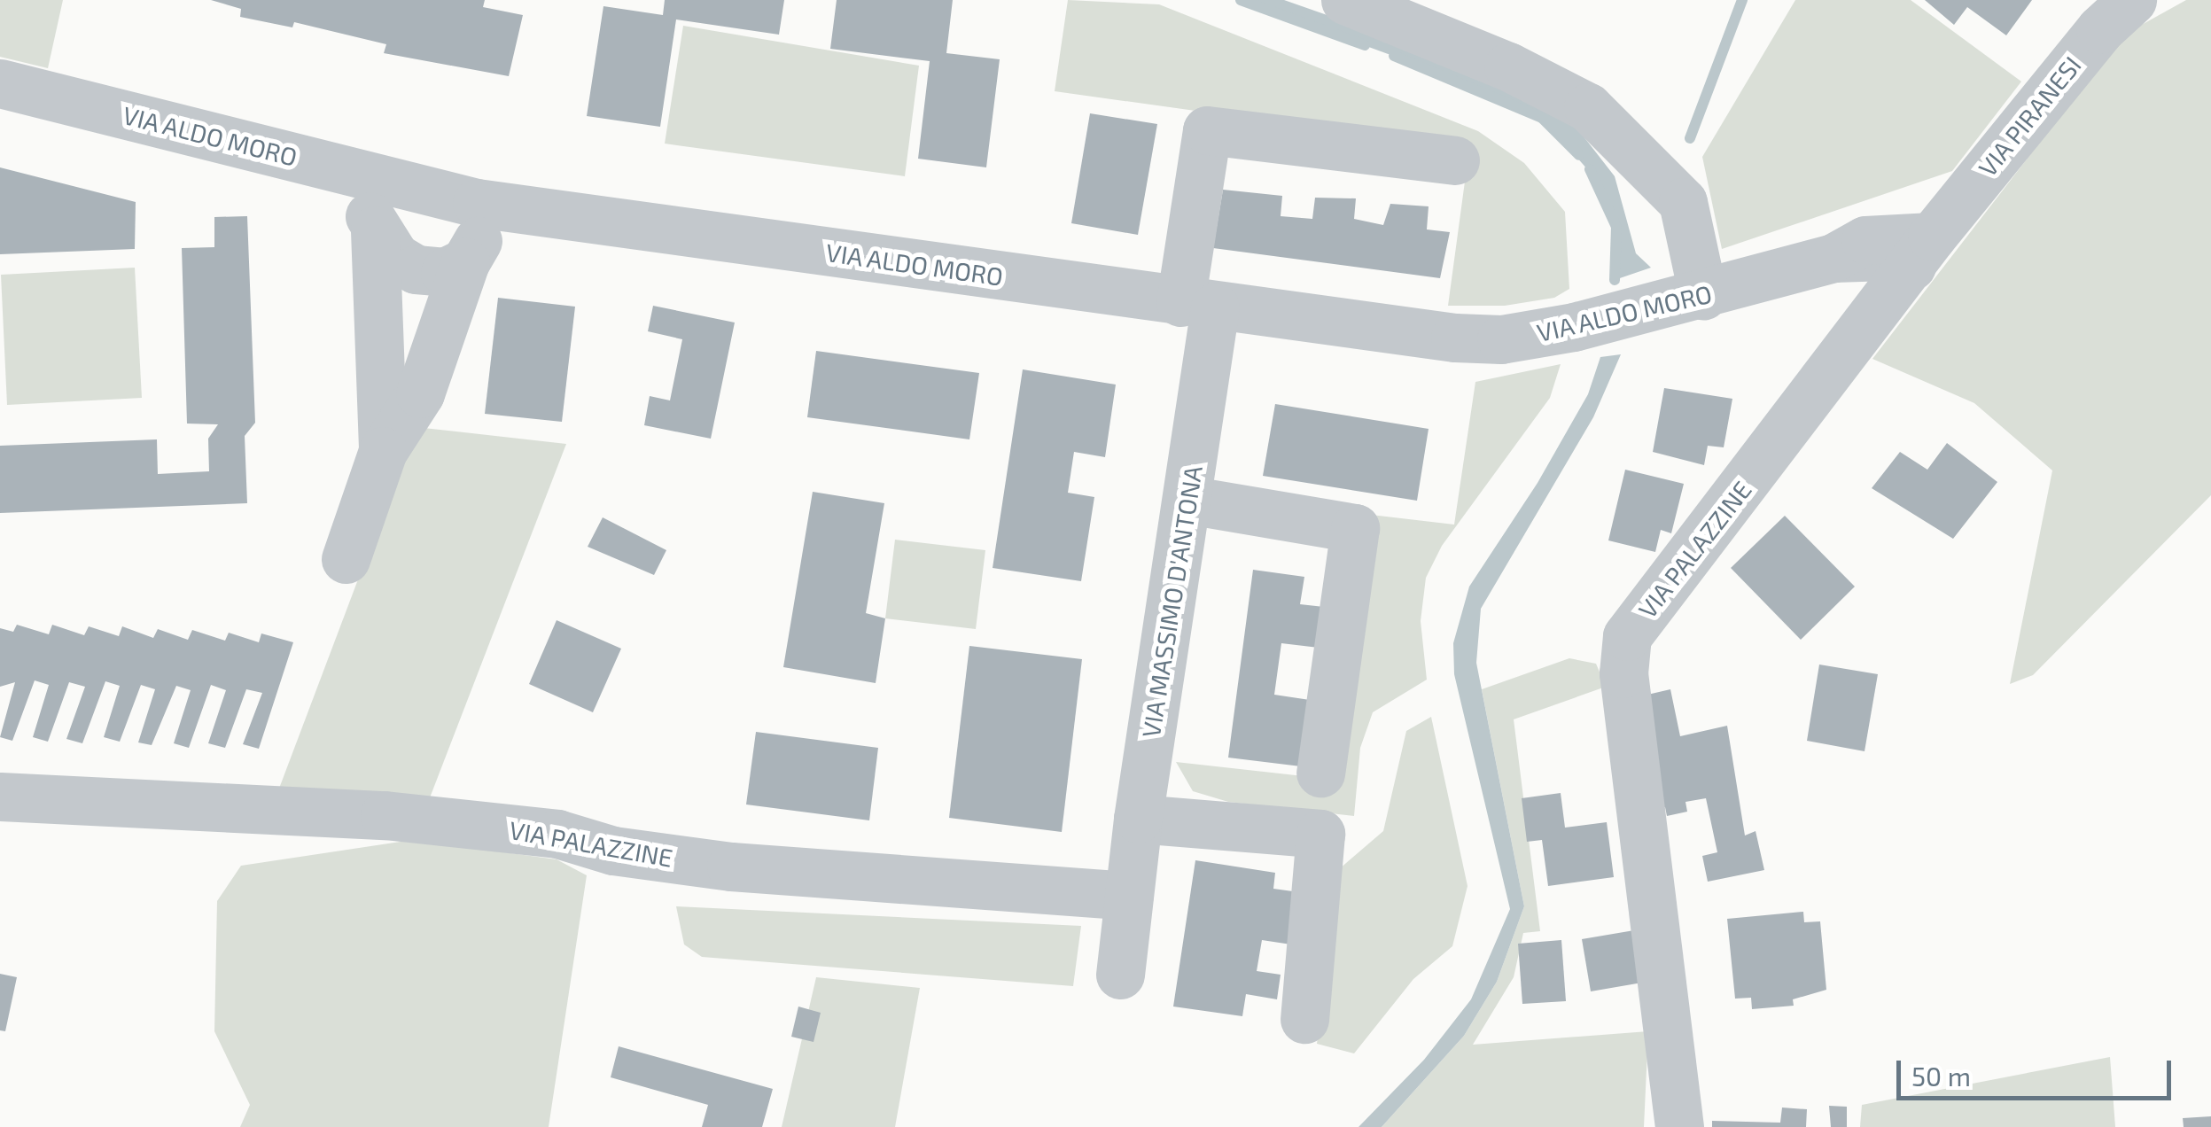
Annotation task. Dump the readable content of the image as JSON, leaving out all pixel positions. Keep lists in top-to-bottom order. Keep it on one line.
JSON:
{"streets":{"street":["VIA PIRANESI","VIA ALDO MORO","VIA PALAZZINE","VIA MASSIMO D'ANTONA"]},"crossings":[["VIA PIRANESI","VIA ALDO MORO"],["VIA PIRANESI","VIA PALAZZINE"],["VIA ALDO MORO","VIA PALAZZINE"],["VIA ALDO MORO","VIA MASSIMO D'ANTONA"],["VIA PALAZZINE","VIA MASSIMO D'ANTONA"]],"scale_bar":"50 m"}
